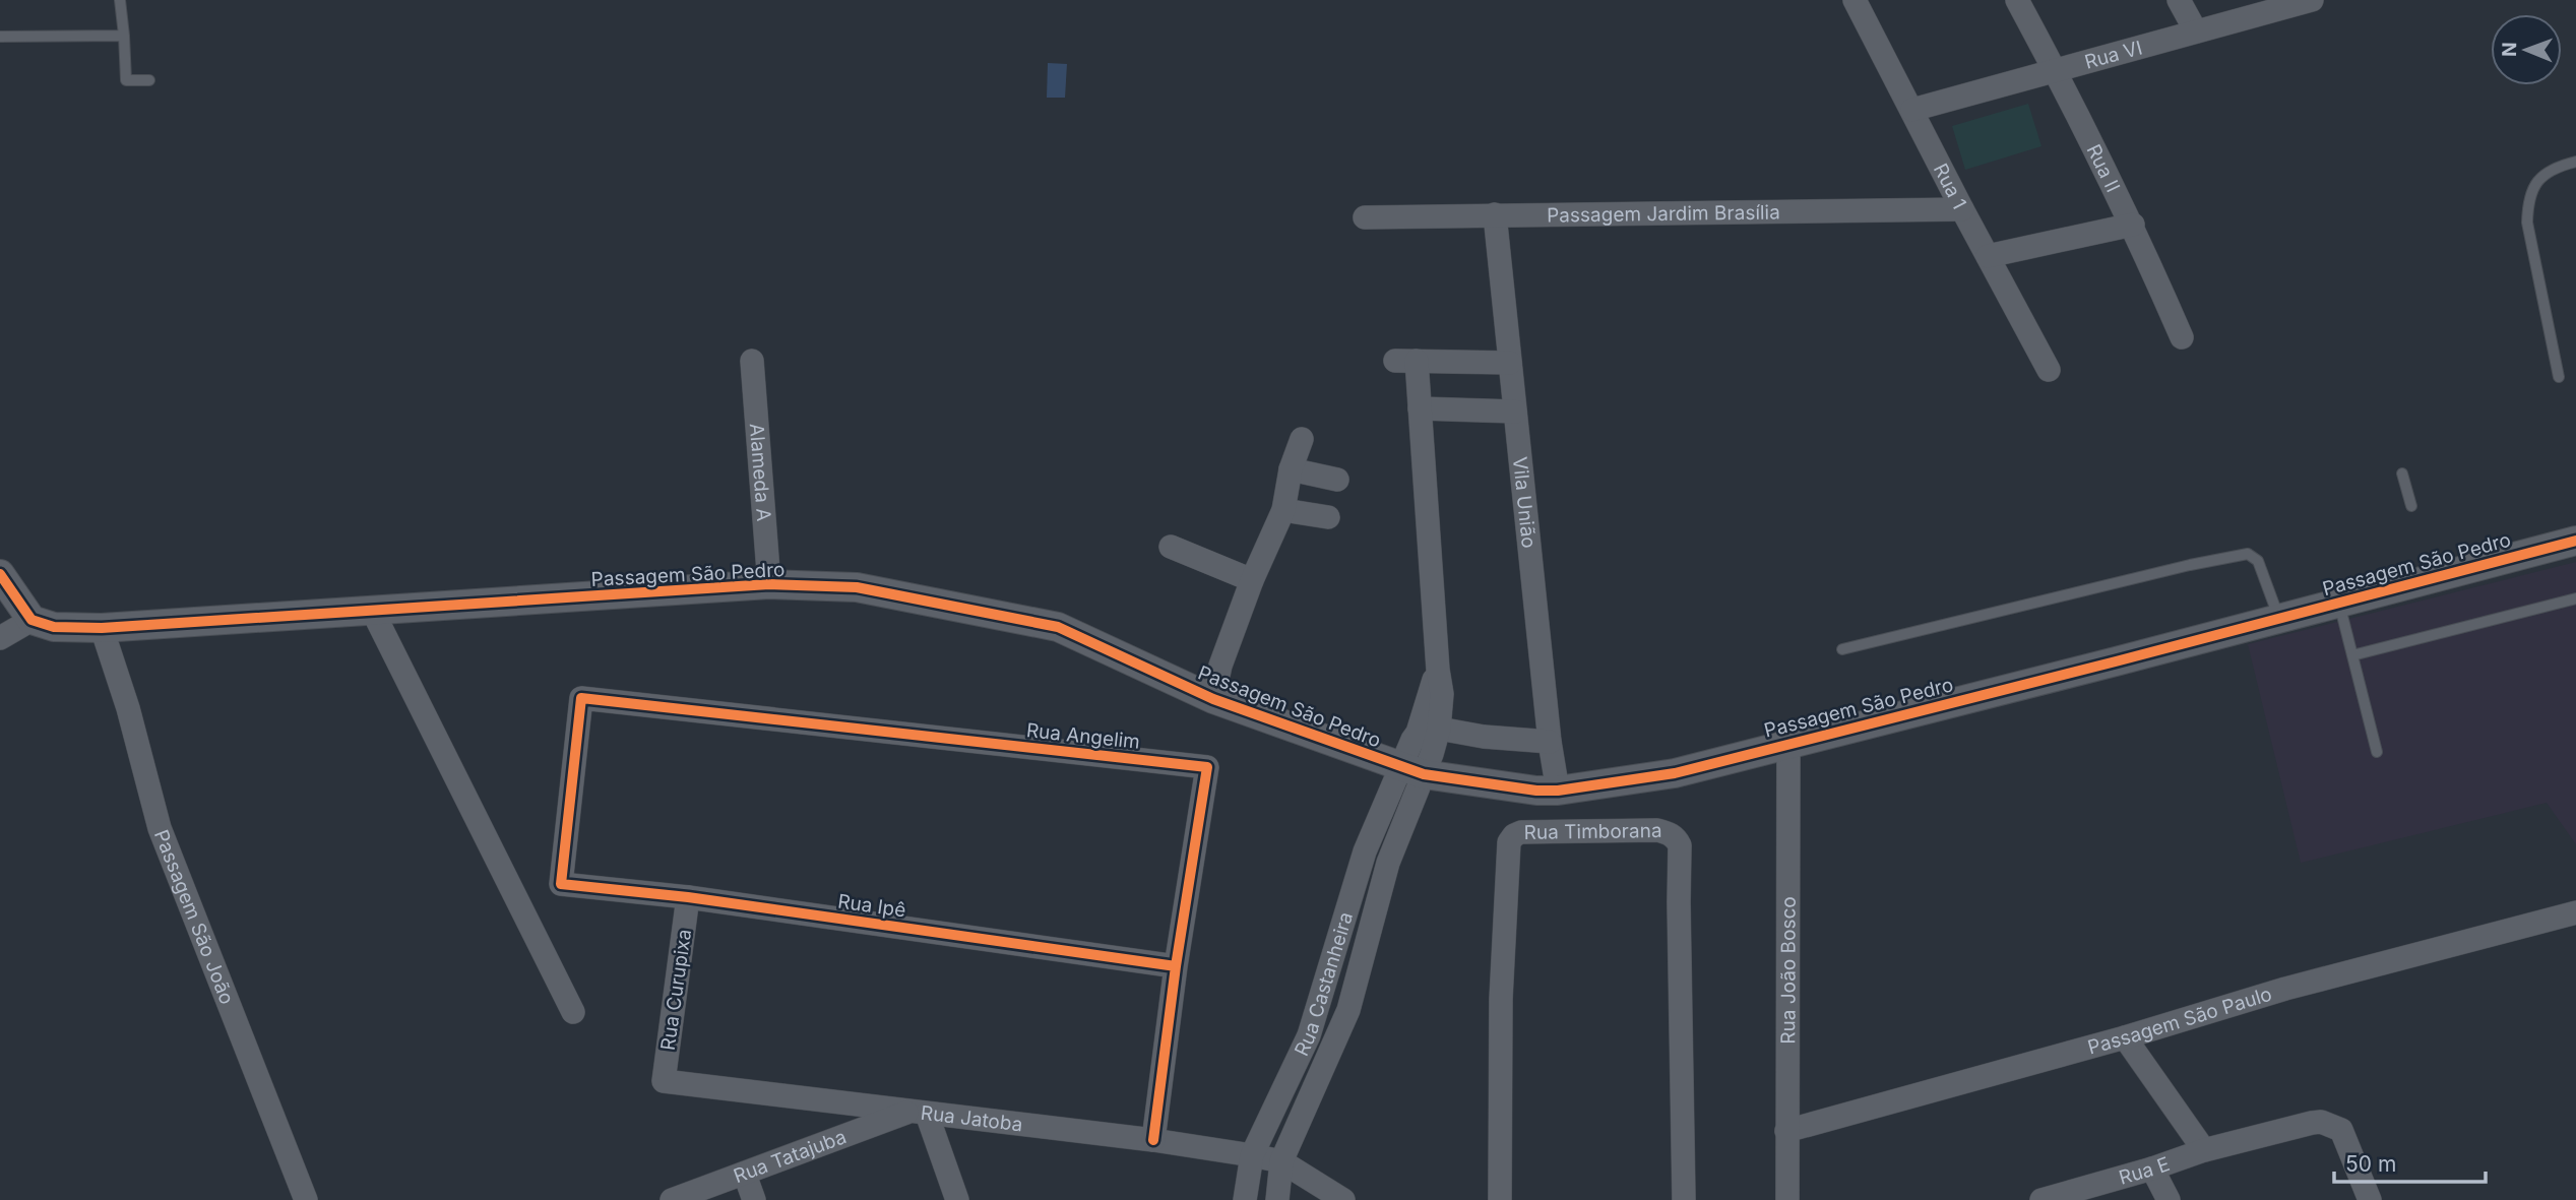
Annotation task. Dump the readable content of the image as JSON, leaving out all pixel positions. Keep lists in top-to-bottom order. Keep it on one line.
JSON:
{"streets":{"street":["Rua VI","Rua II","Rua 1","Passagem Jardim Brasília","Alameda A","Vila União","Passagem São Pedro","Rua Angelim","Rua Timborana","Rua Ipê","Passagem São João","Rua João Bosco","Rua Castanheira","Rua Curupixa","Passagem São Paulo","Rua Jatoba","Rua Tatajuba","Rua E"]},"crossings":[["Rua VI","Rua II"],["Rua VI","Rua 1"],["Rua 1","Passagem Jardim Brasília"],["Passagem Jardim Brasília","Vila União"],["Alameda A","Passagem São Pedro"],["Vila União","Passagem São Pedro"],["Passagem São Pedro","Passagem São João"],["Passagem São Pedro","Rua João Bosco"],["Passagem São Pedro","Rua Castanheira"],["Rua Angelim","Rua Ipê"],["Rua Angelim","Rua Jatoba"],["Rua Ipê","Rua Curupixa"],["Rua João Bosco","Passagem São Paulo"],["Rua Castanheira","Rua Jatoba"],["Rua Curupixa","Rua Jatoba"],["Rua Jatoba","Rua Tatajuba"]],"scale_bar":"50 m","north":"left"}
